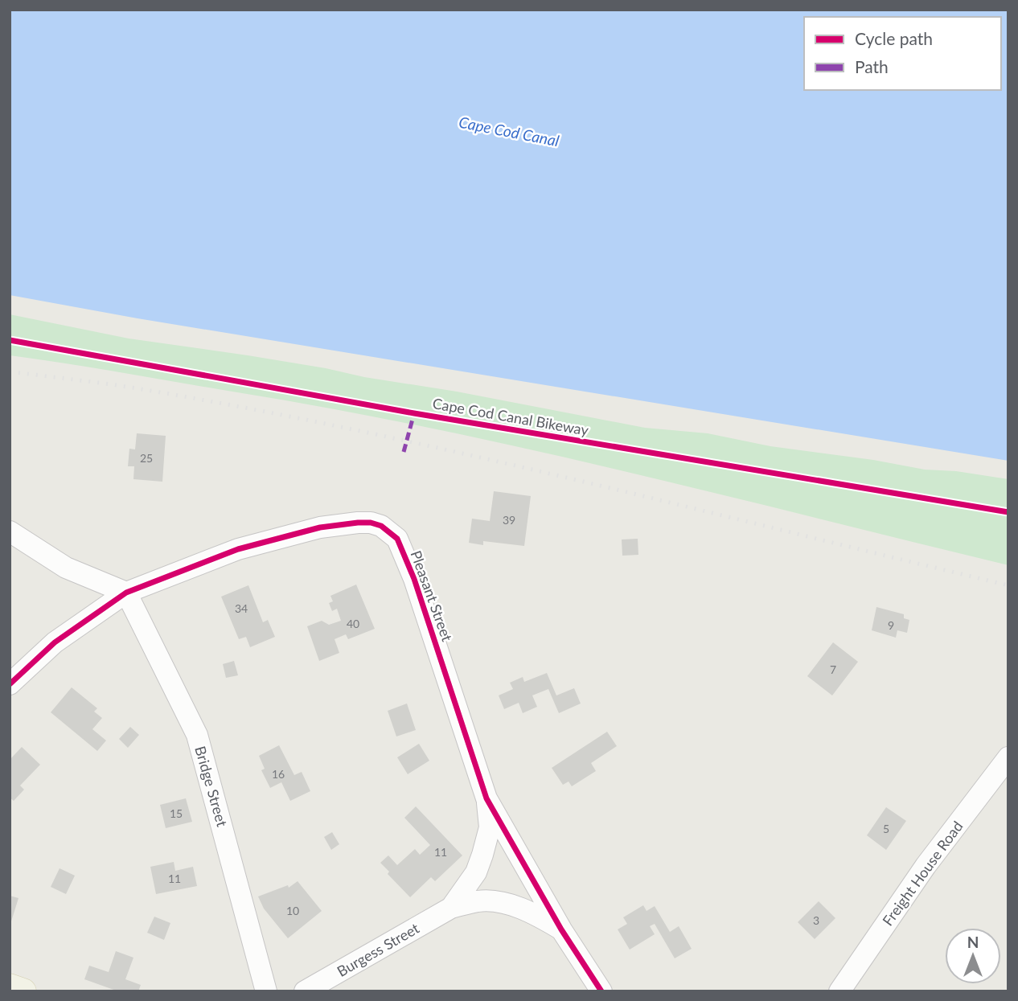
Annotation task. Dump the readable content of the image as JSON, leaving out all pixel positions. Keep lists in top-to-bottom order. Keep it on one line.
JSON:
{"streets":{"street":["Pleasant Street","Bridge Street","Freight House Road","Burgess Street"],"cycle path":["Cape Cod Canal Bikeway"]},"crossings":[["Pleasant Street","Bridge Street"],["Pleasant Street","Burgess Street"]],"water":["Cape Cod Canal"],"house_numbers":["25","39","34","40","9","7","16","15","5","11","11","10","3"],"legend":["Cycle path","Path"],"north":"top"}
